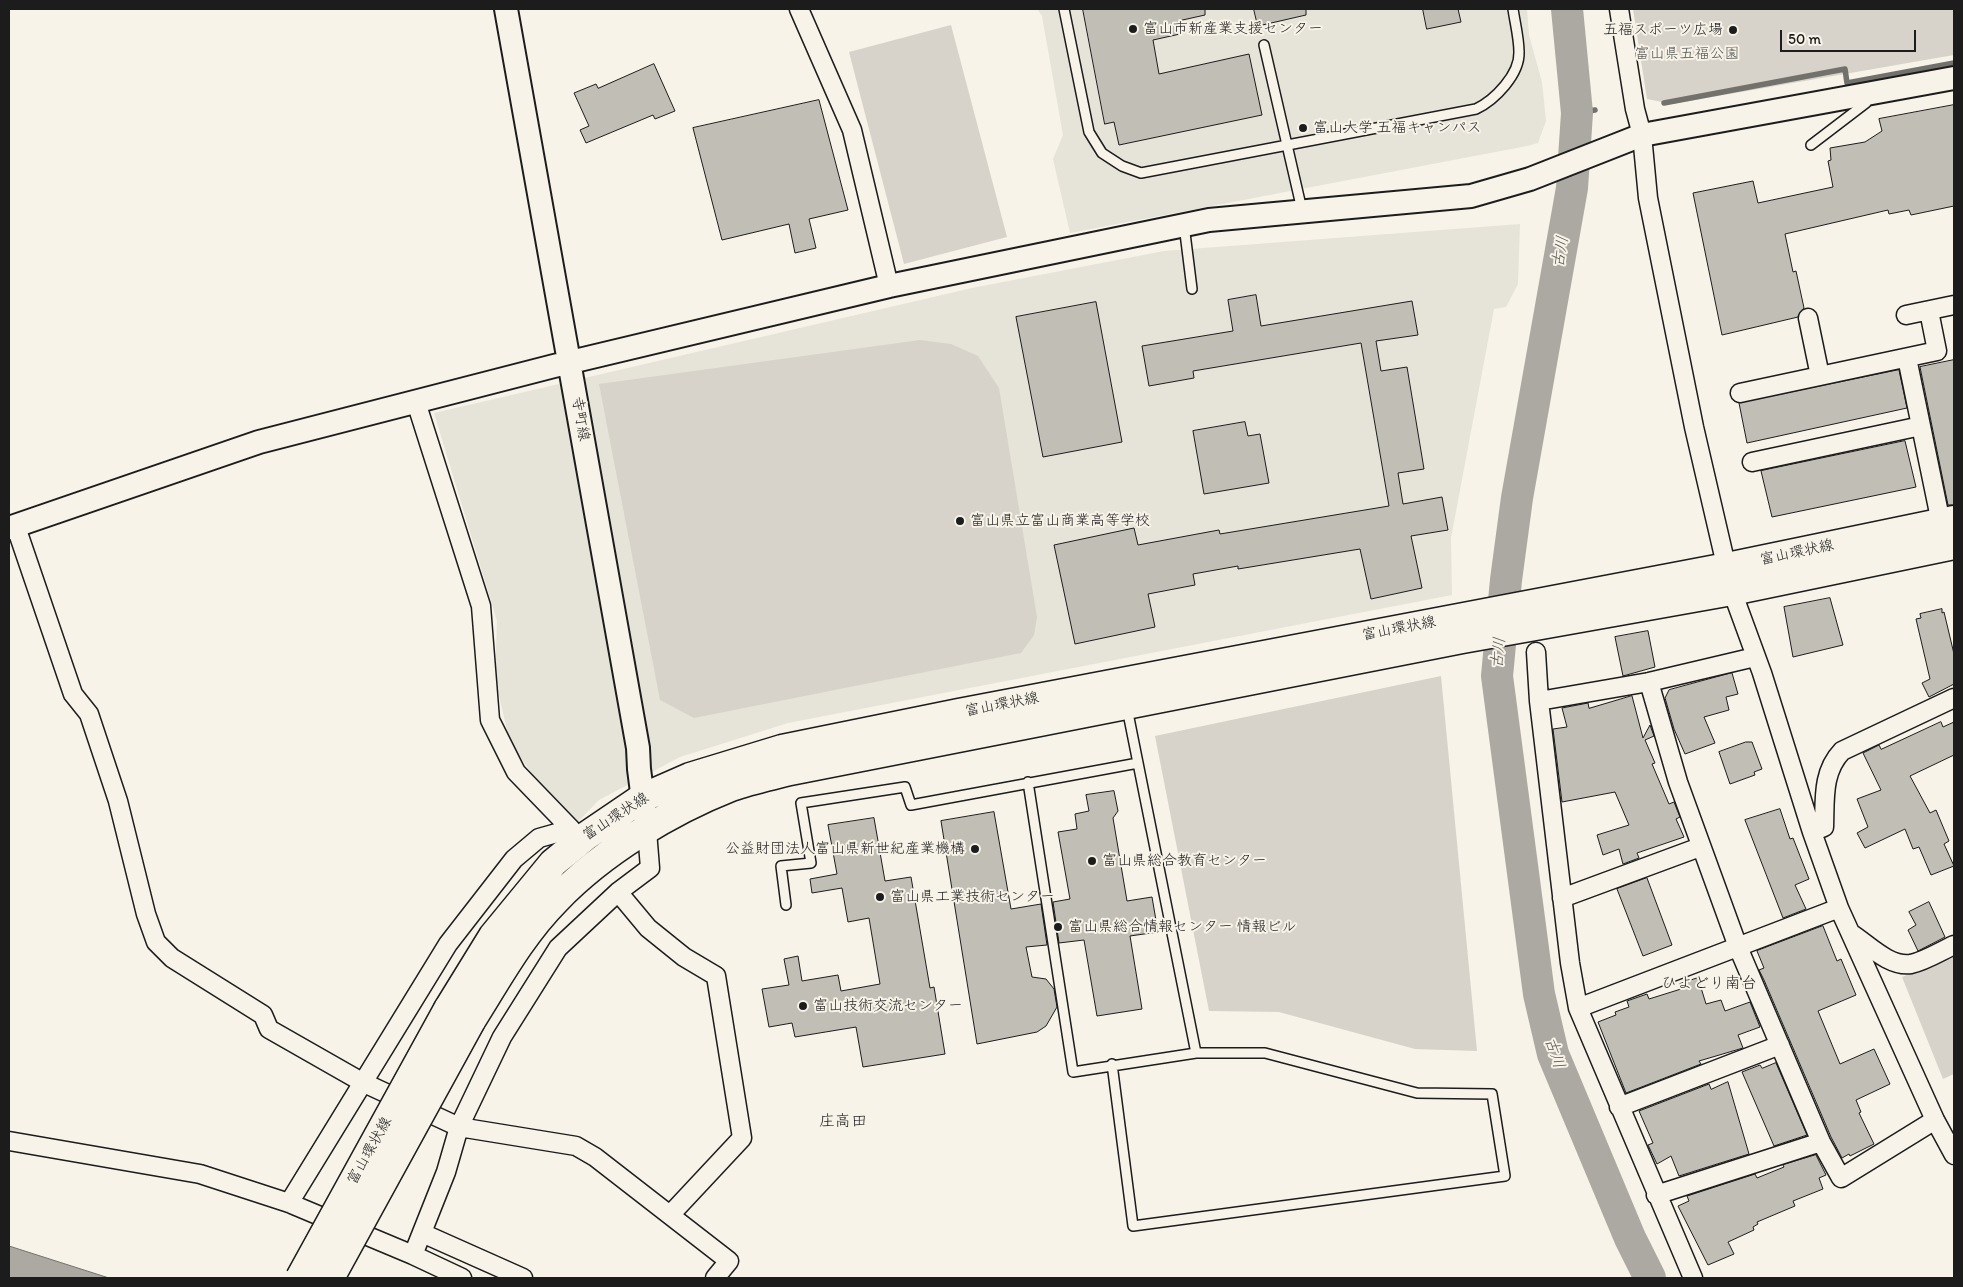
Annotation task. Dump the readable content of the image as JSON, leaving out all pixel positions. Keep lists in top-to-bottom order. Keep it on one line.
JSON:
{"streets":{"main road":["富山環状線"],"street":["寺町線"]},"crossings":[["寺町線","富山環状線"]],"districts":["ひよどり南台","庄高田"],"water":["古川"],"parks":["富山県五福公園"],"places":["富山市新産業支援センター","五福スポーツ広場","富山大学 五福キャンパス","富山県立富山商業高等学校","公益財団法人富山県新世紀産業機構","富山県総合教育センター","富山県工業技術センター","富山県総合情報センター 情報ビル","富山技術交流センター"],"scale_bar":"50 m"}
